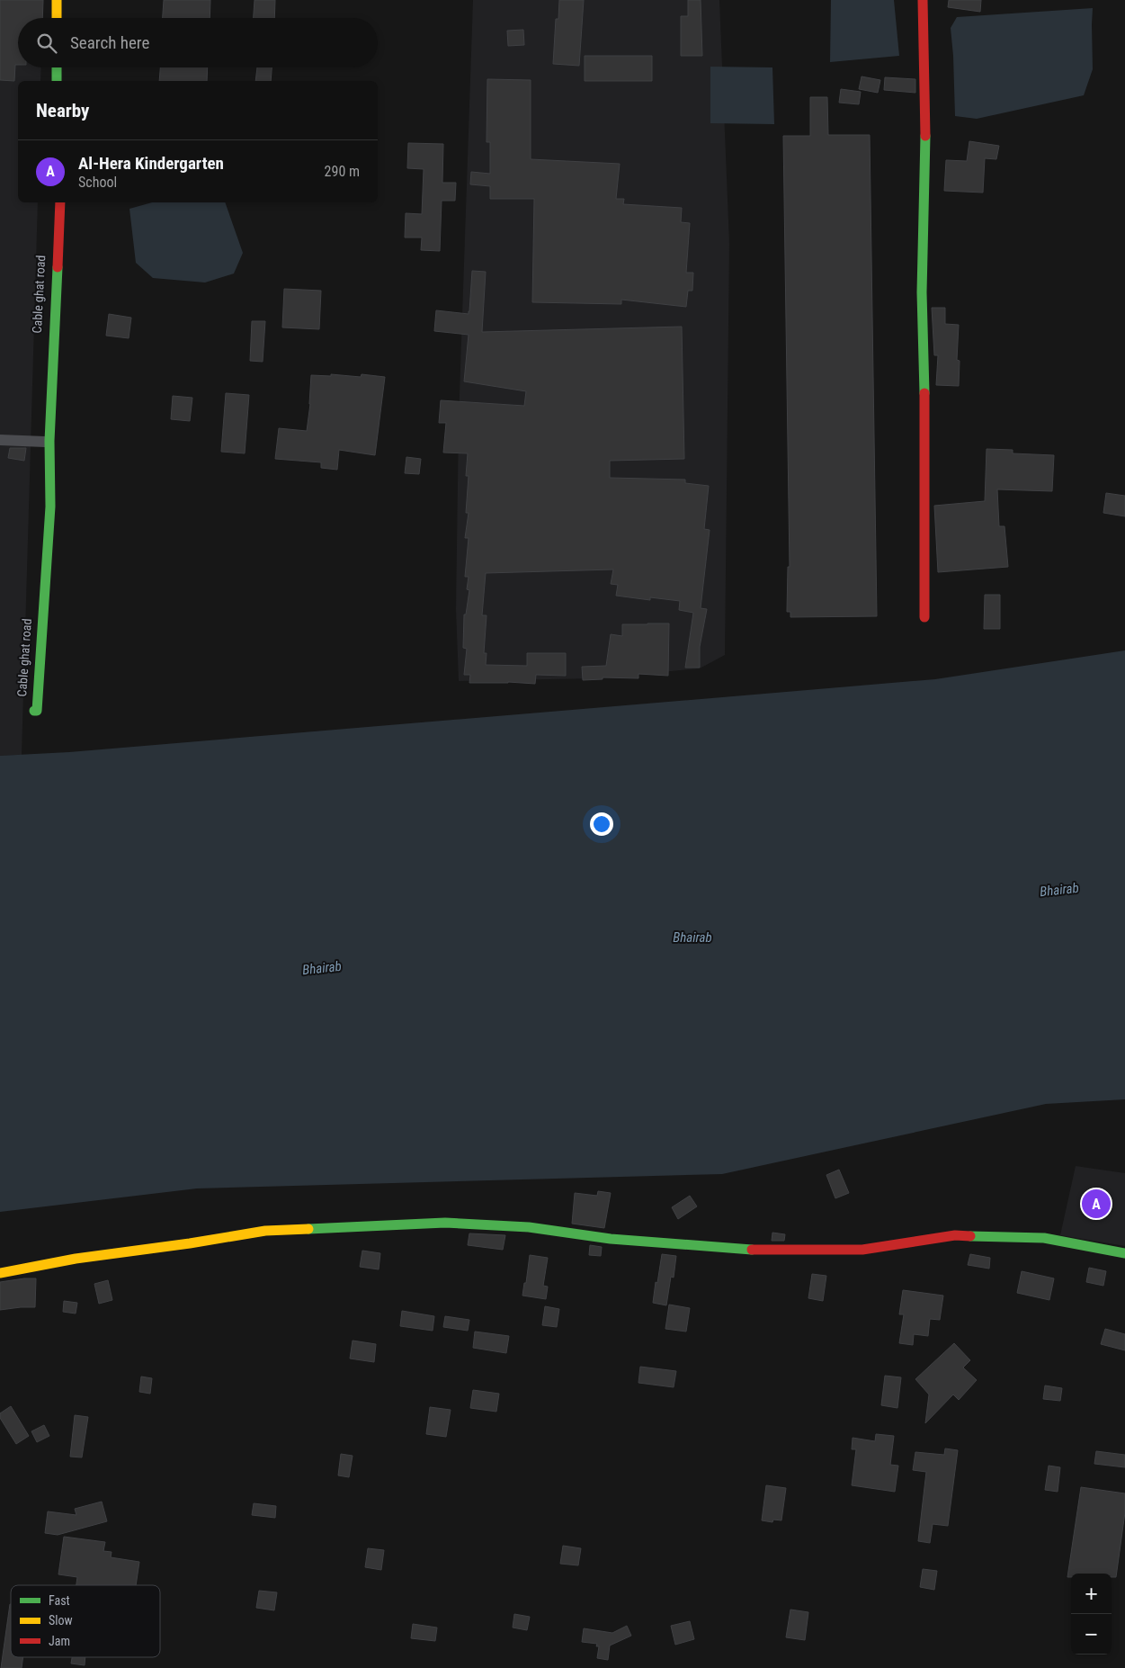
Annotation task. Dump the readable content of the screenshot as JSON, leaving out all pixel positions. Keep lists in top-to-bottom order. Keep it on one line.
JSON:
{"streets":{"street":["Cable ghat road"]},"water":["Bhairab"],"legend":["Fast","Slow","Jam"],"page":{"search":"Search here","heading":"Nearby","list":[{"mark":"A","name":"Al-Hera Kindergarten","note":"School","value":"290 m"}],"pins":"A","map_buttons":["+","−"]}}
